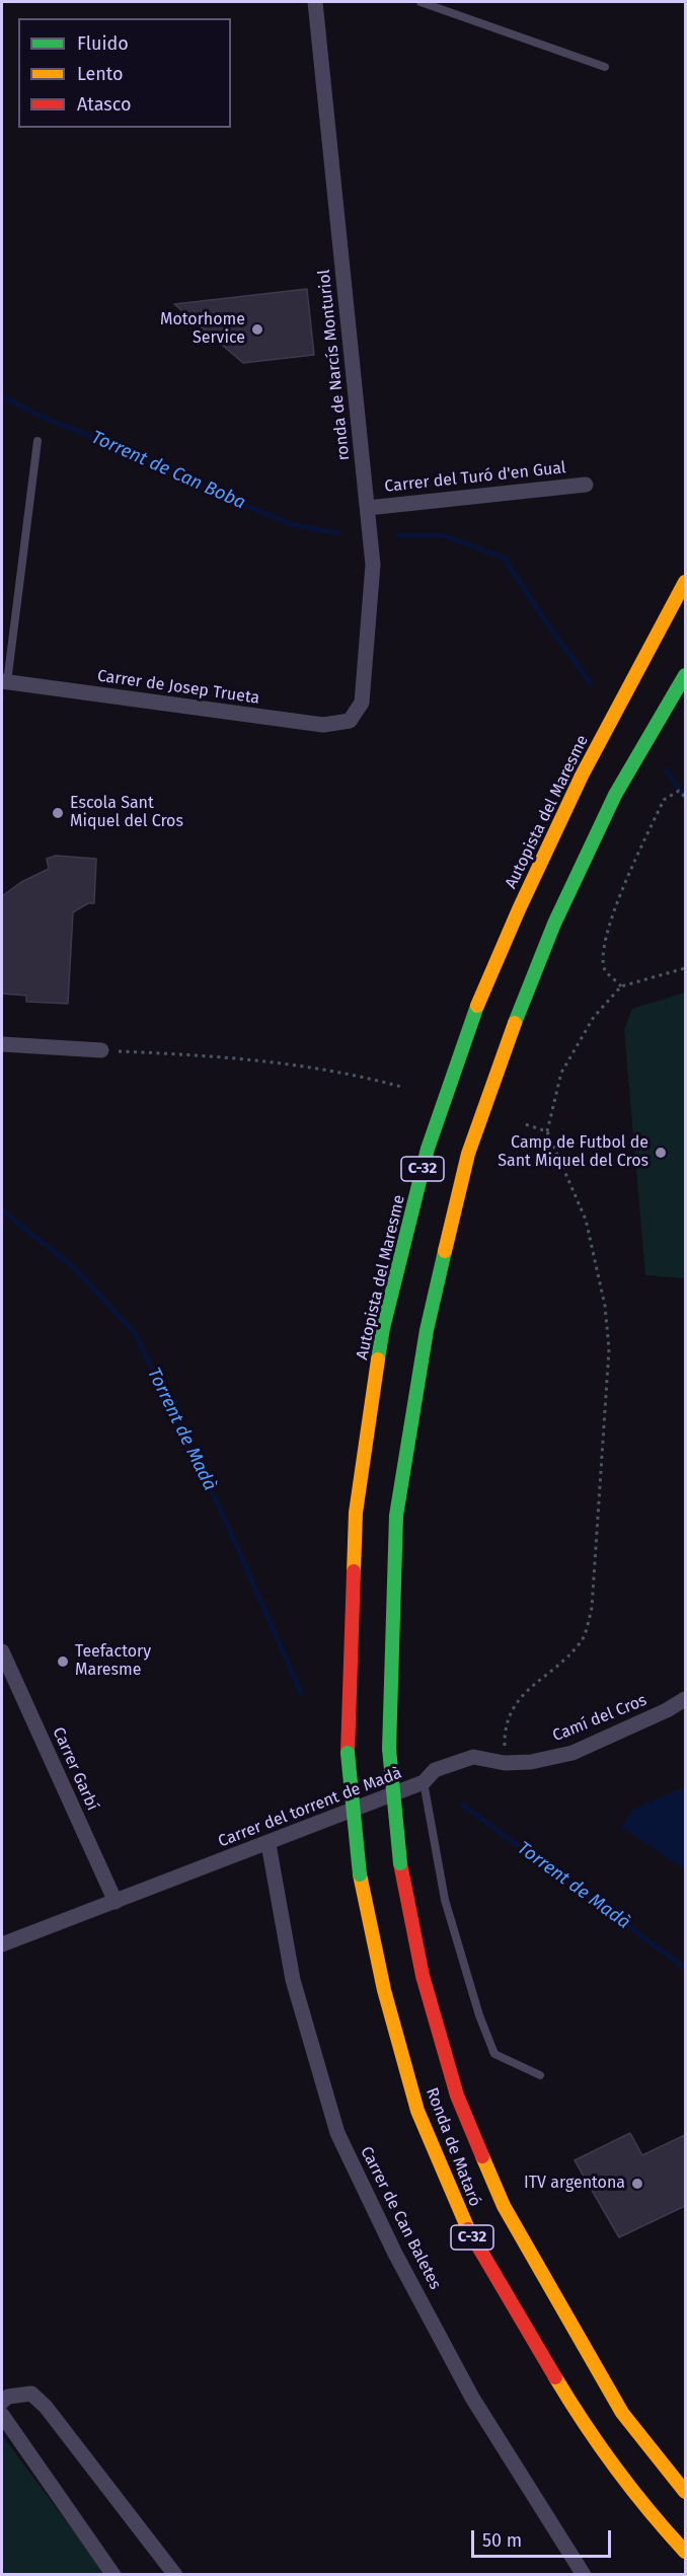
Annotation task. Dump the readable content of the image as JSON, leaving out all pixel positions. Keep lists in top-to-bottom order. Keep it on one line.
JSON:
{"streets":{"highway":["Autopista del Maresme","C-32","Ronda de Mataró"],"street":["ronda de Narcís Monturiol","Carrer del Turó d'en Gual","Carrer de Josep Trueta","Camí del Cros","Carrer Garbí","Carrer del torrent de Madà","Carrer de Can Baletes"]},"crossings":[["ronda de Narcís Monturiol","Carrer del Turó d'en Gual"],["ronda de Narcís Monturiol","Carrer de Josep Trueta"],["Autopista del Maresme","Ronda de Mataró"],["Camí del Cros","Carrer del torrent de Madà"],["Carrer Garbí","Carrer del torrent de Madà"],["Carrer del torrent de Madà","Carrer de Can Baletes"]],"water":["Torrent de Can Boba","Torrent de Madà"],"places":["Motorhome Service","Escola Sant Miquel del Cros","Camp de Futbol de Sant Miquel del Cros","Teefactory Maresme","ITV argentona"],"legend":["Fluido","Lento","Atasco"],"scale_bar":"50 m"}
